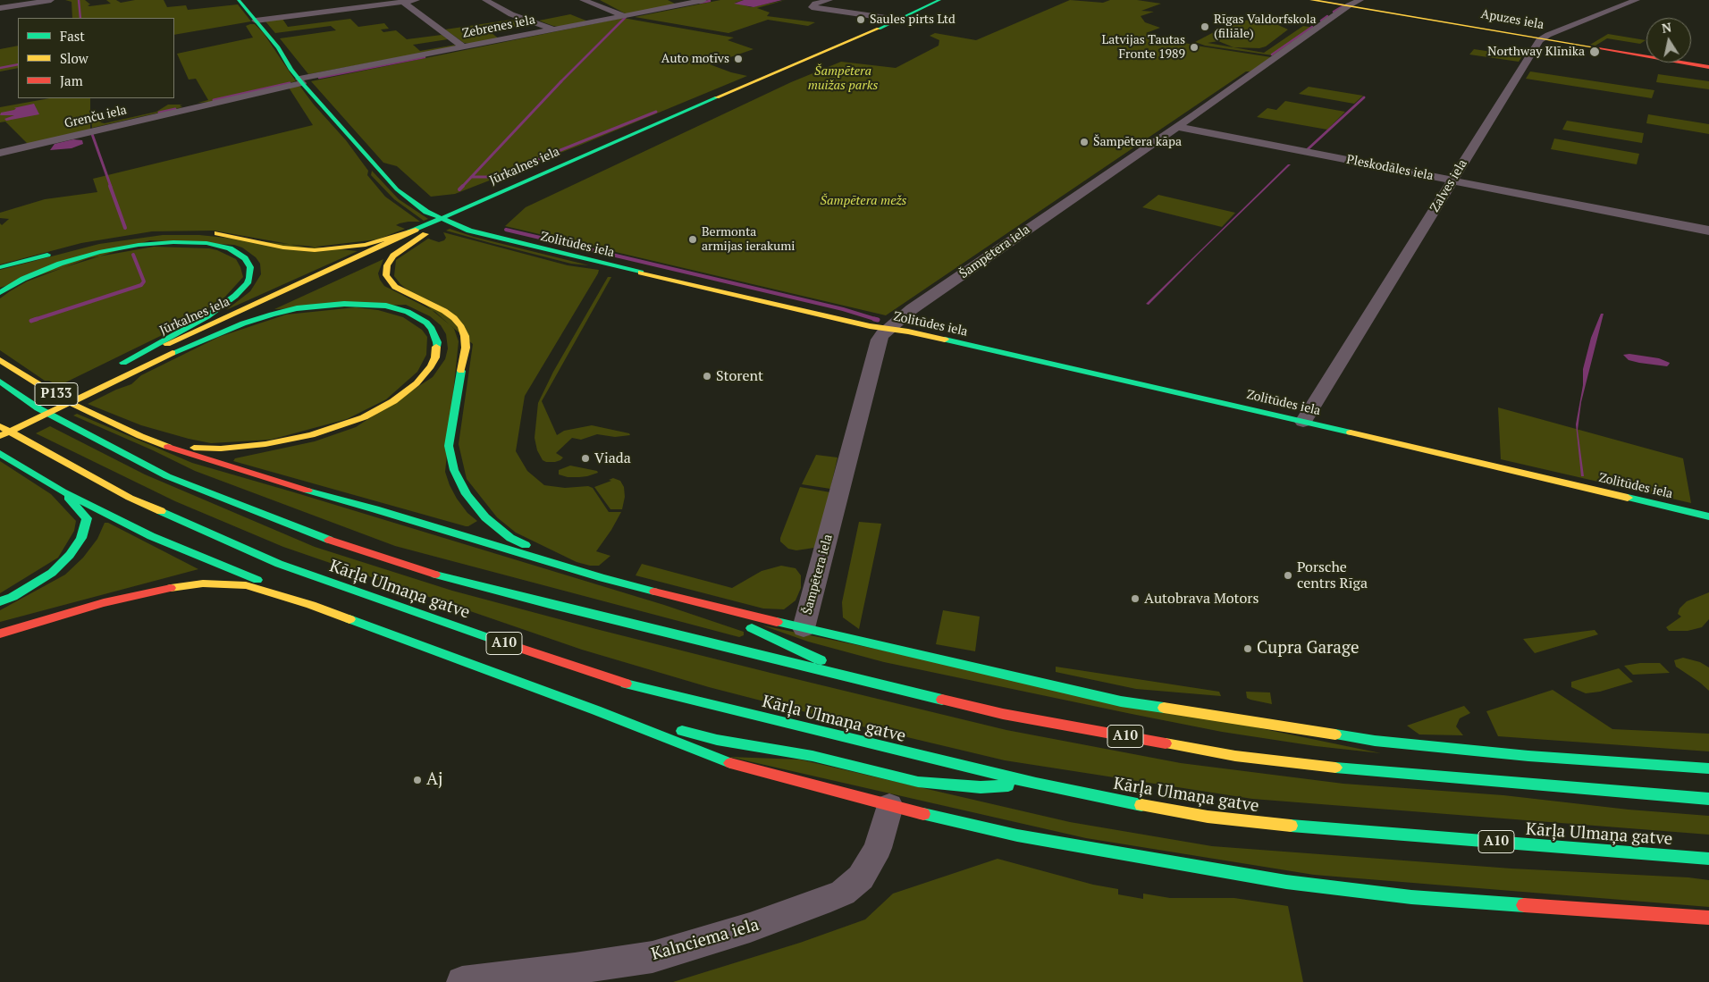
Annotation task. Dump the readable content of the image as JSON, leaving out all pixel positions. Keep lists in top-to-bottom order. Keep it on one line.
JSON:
{"streets":{"main road":["Apuzes iela","Jūrkalnes iela","Zolitūdes iela","P133","Kārļa Ulmaņa gatve","A10"],"street":["Zebrenes iela","Grenču iela","Pleskodāles iela","Zalves iela","Šampētera iela","Kalnciema iela"]},"crossings":[["Apuzes iela","Zalves iela"],["Apuzes iela","Šampētera iela"],["Zebrenes iela","Grenču iela"],["Zebrenes iela","Zolitūdes iela"],["Grenču iela","Zolitūdes iela"],["Jūrkalnes iela","P133"],["Pleskodāles iela","Zalves iela"],["Pleskodāles iela","Šampētera iela"],["Zalves iela","Zolitūdes iela"],["Zolitūdes iela","Šampētera iela"]],"parks":["Šampētera muižas parks","Šampētera mežs"],"places":["Saules pirts Ltd","Rīgas Valdorfskola (filiāle)","Latvijas Tautas Fronte 1989","Northway Klīnika","Auto motīvs","Šampētera kāpa","Bermonta armijas ierakumi","Storent","Viada","Porsche centrs Rīga","Autobrava Motors","Cupra Garage","Aj"],"legend":["Fast","Slow","Jam"],"north":"top"}
